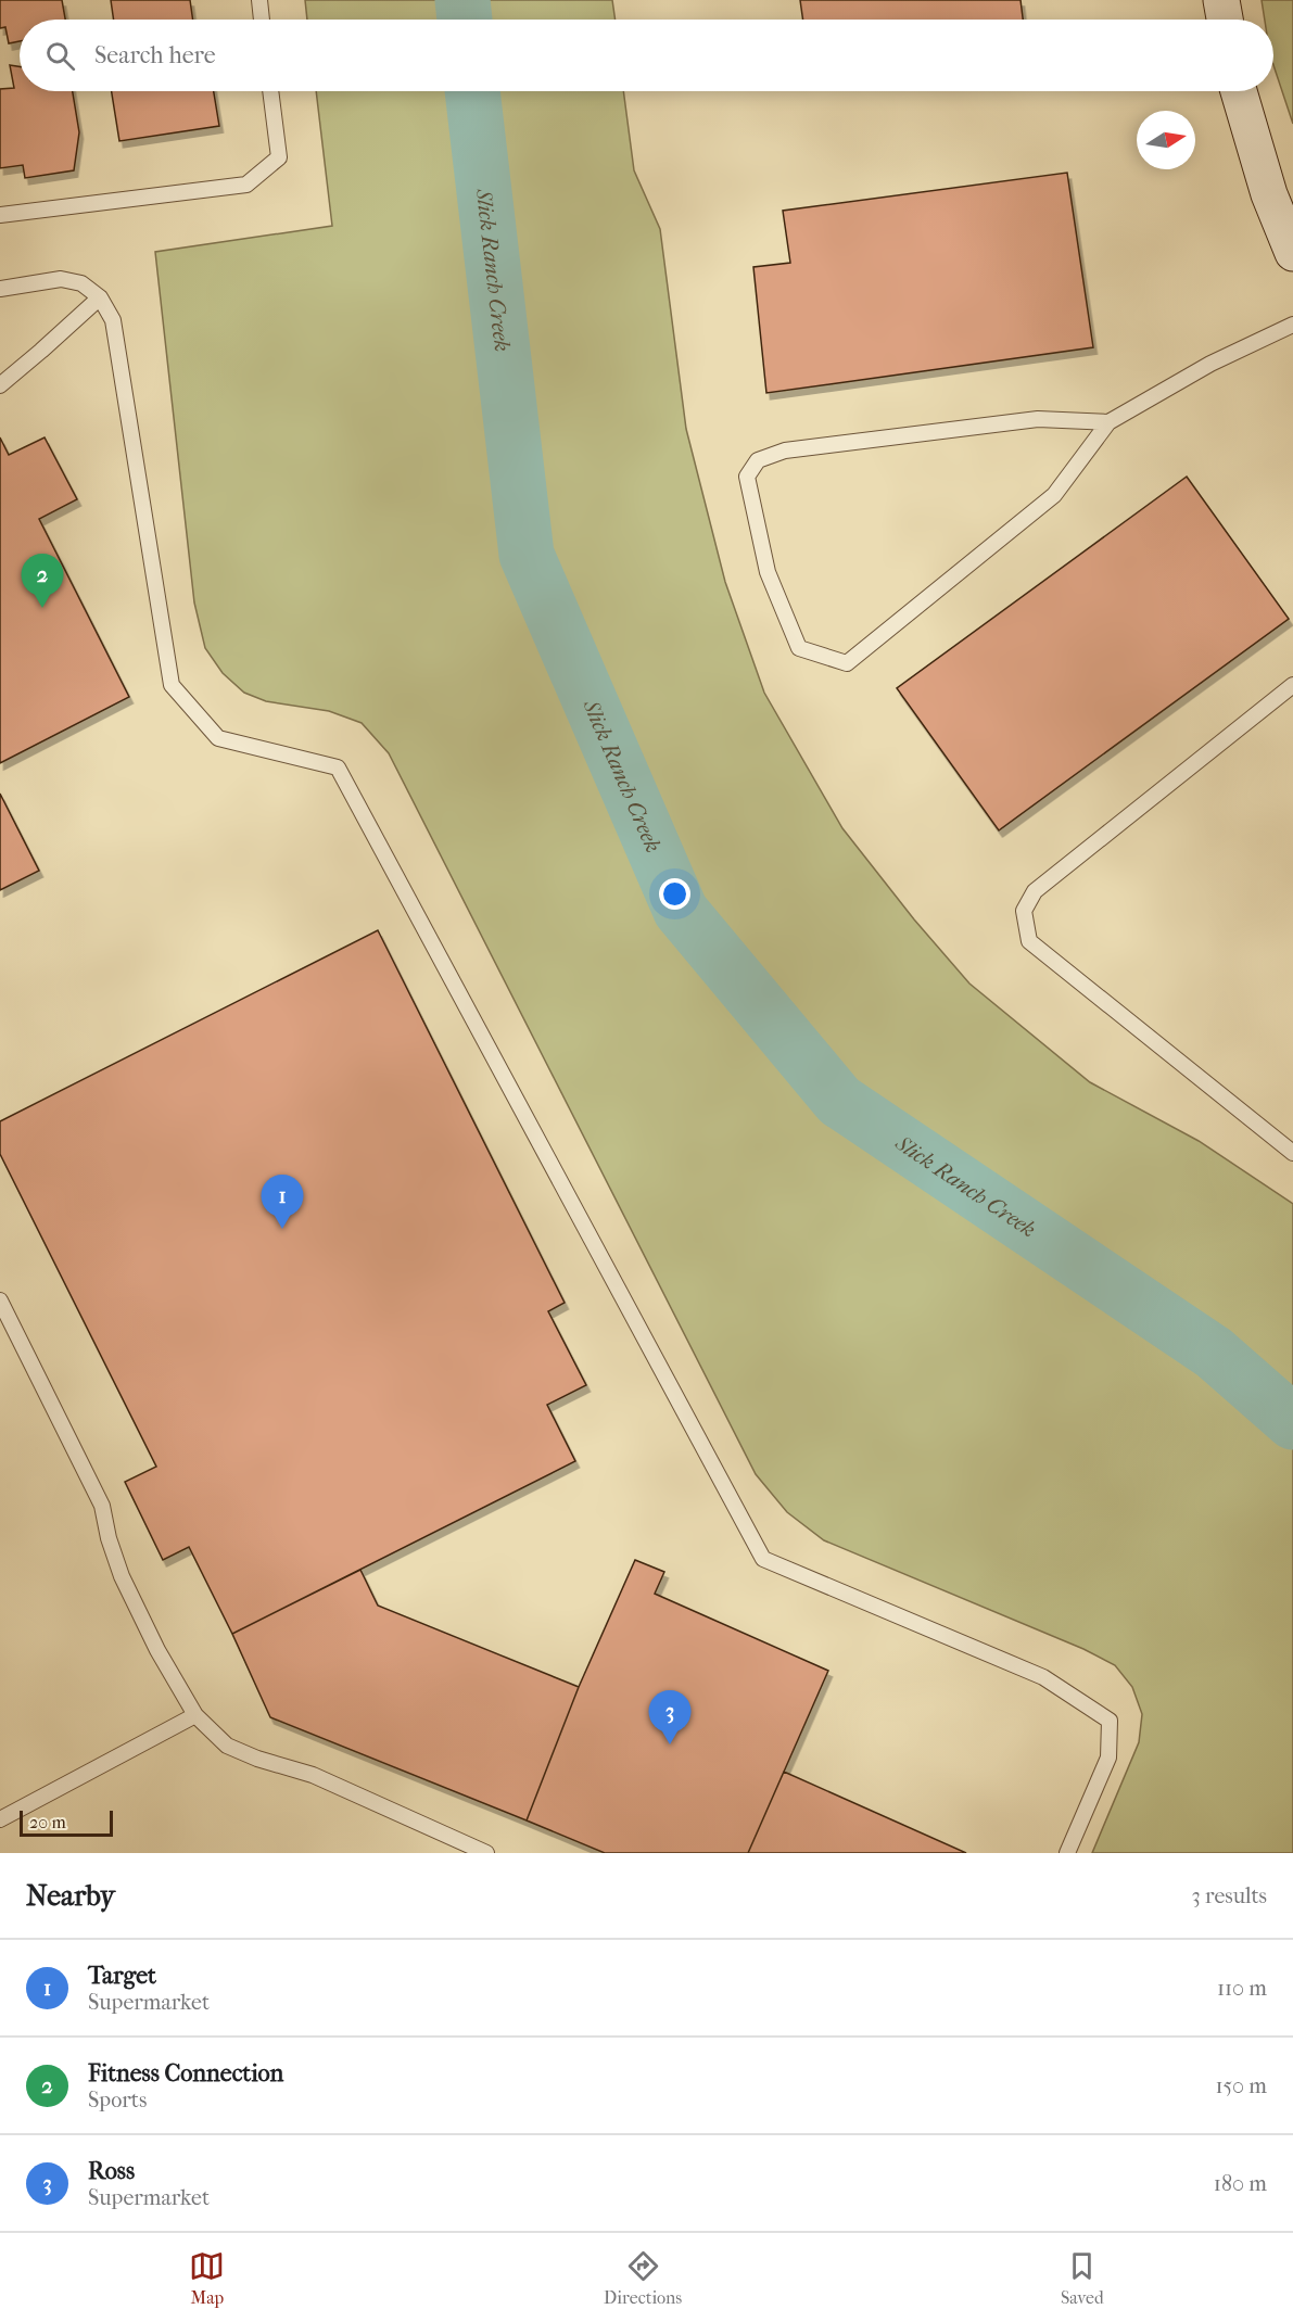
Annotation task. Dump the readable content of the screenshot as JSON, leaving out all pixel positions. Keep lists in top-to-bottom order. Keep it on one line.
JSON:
{"water":["Slick Ranch Creek"],"scale_bar":"20 m","north":"right","page":{"search":"Search here","pins":["2","1","3"],"scale":"20 m","heading":["Nearby","3 results"],"list":[{"mark":"1","name":"Target","note":"Supermarket","value":"110 m"},{"mark":"2","name":"Fitness Connection","note":"Sports","value":"150 m"},{"mark":"3","name":"Ross","note":"Supermarket","value":"180 m"}],"nav":["Map","Directions","Saved"]}}
